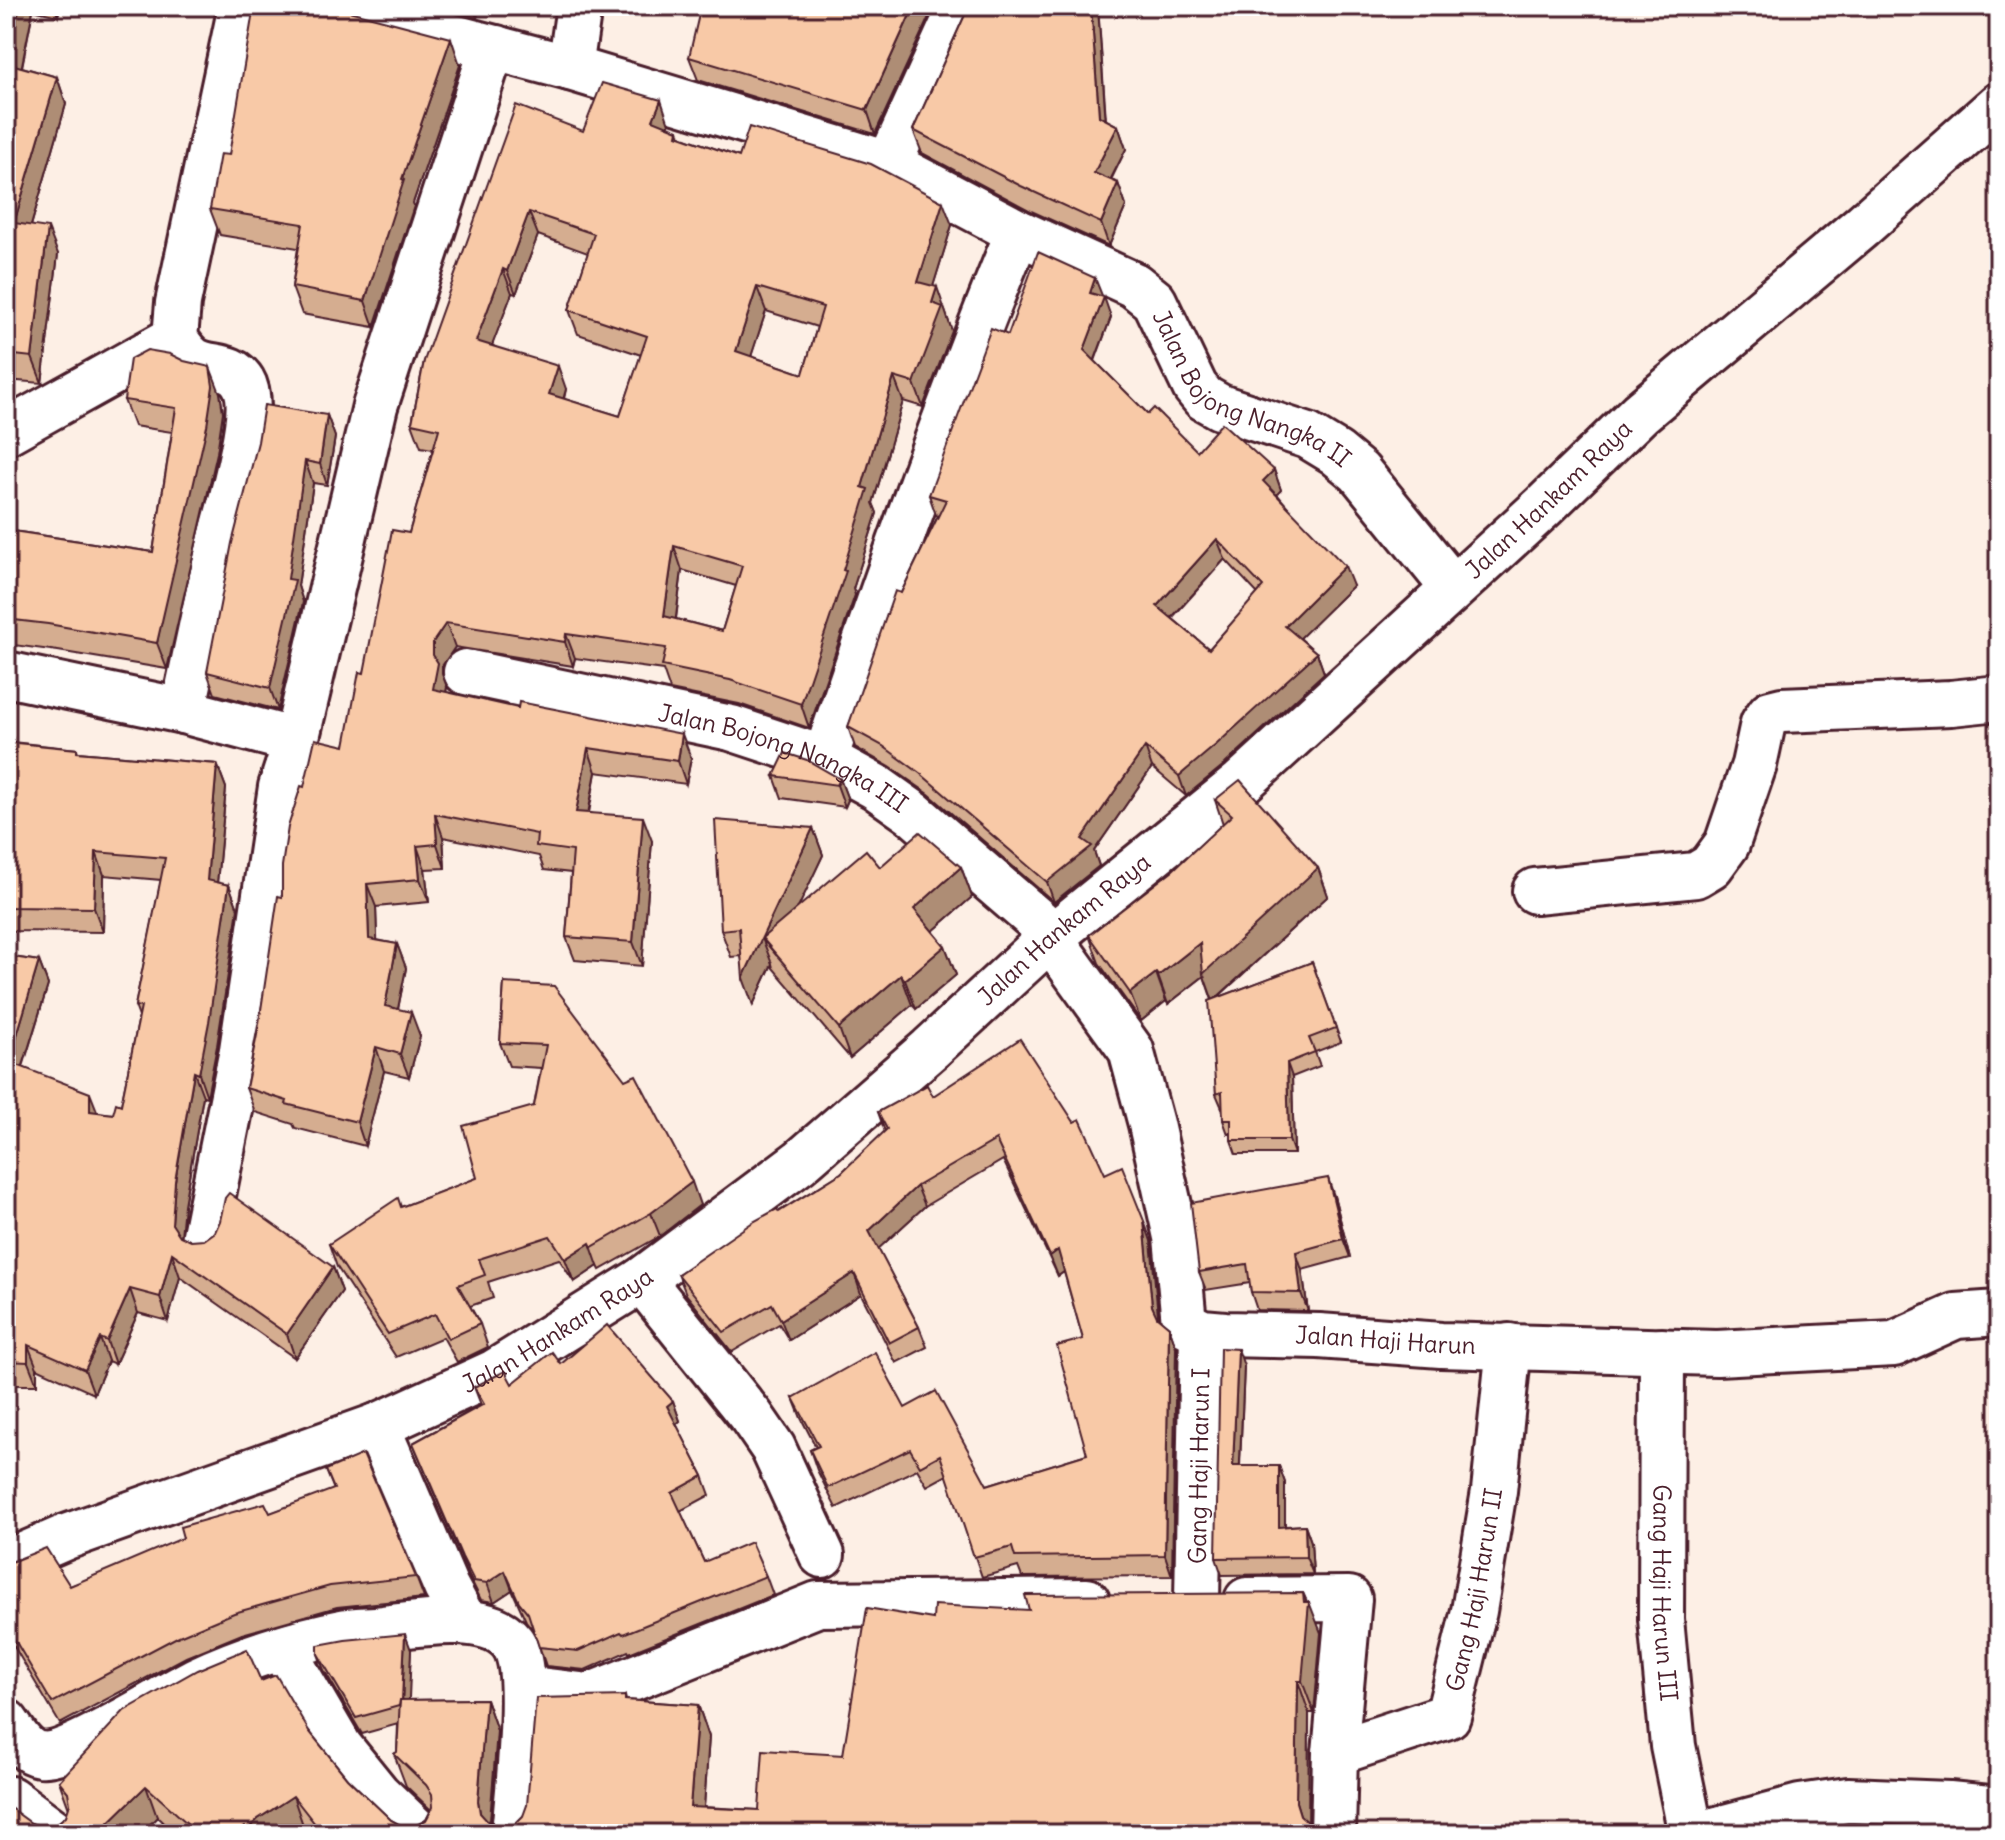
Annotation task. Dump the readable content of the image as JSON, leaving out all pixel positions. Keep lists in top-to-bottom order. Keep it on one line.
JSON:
{"streets":{"street":["Jalan Bojong Nangka II","Jalan Hankam Raya","Jalan Bojong Nangka III","Jalan Haji Harun","Gang Haji Harun I","Gang Haji Harun II","Gang Haji Harun III"]},"crossings":[["Jalan Bojong Nangka II","Jalan Hankam Raya"],["Jalan Hankam Raya","Jalan Bojong Nangka III"],["Jalan Haji Harun","Gang Haji Harun I"],["Jalan Haji Harun","Gang Haji Harun II"],["Jalan Haji Harun","Gang Haji Harun III"]]}
